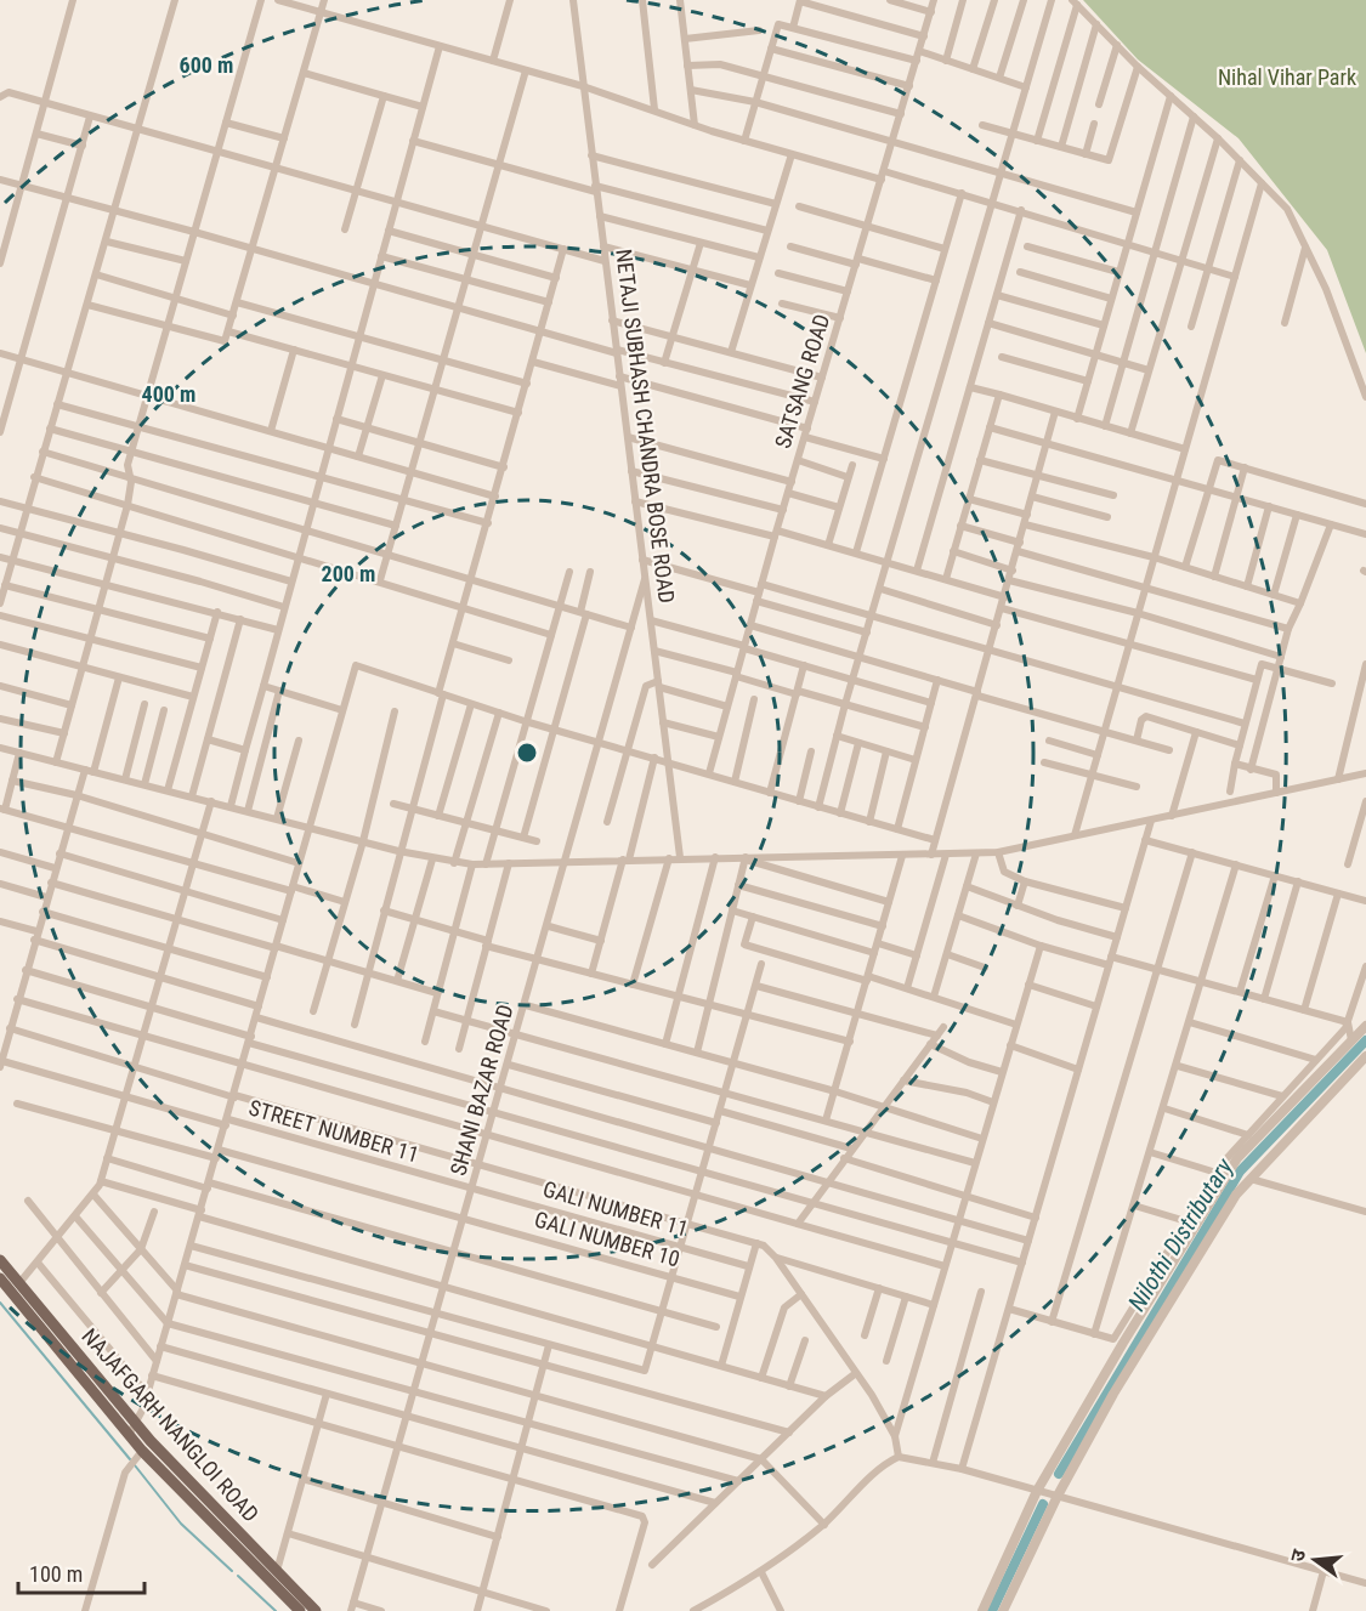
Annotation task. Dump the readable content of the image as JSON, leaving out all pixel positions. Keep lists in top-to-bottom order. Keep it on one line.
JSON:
{"streets":{"main road":["NAJAFGARH NANGLOI ROAD"],"street":["SATSANG ROAD","NETAJI SUBHASH CHANDRA BOSE ROAD","SHANI BAZAR ROAD","STREET NUMBER 11","GALI NUMBER 11","GALI NUMBER 10"]},"crossings":[["NETAJI SUBHASH CHANDRA BOSE ROAD","SHANI BAZAR ROAD"],["SHANI BAZAR ROAD","STREET NUMBER 11"],["SHANI BAZAR ROAD","GALI NUMBER 11"],["SHANI BAZAR ROAD","GALI NUMBER 10"],["STREET NUMBER 11","GALI NUMBER 11"]],"water":["Nilothi Distributary"],"parks":["Nihal Vihar Park"],"scale_bar":"100 m","north":"left","rings":["600 m","400 m","200 m"]}
